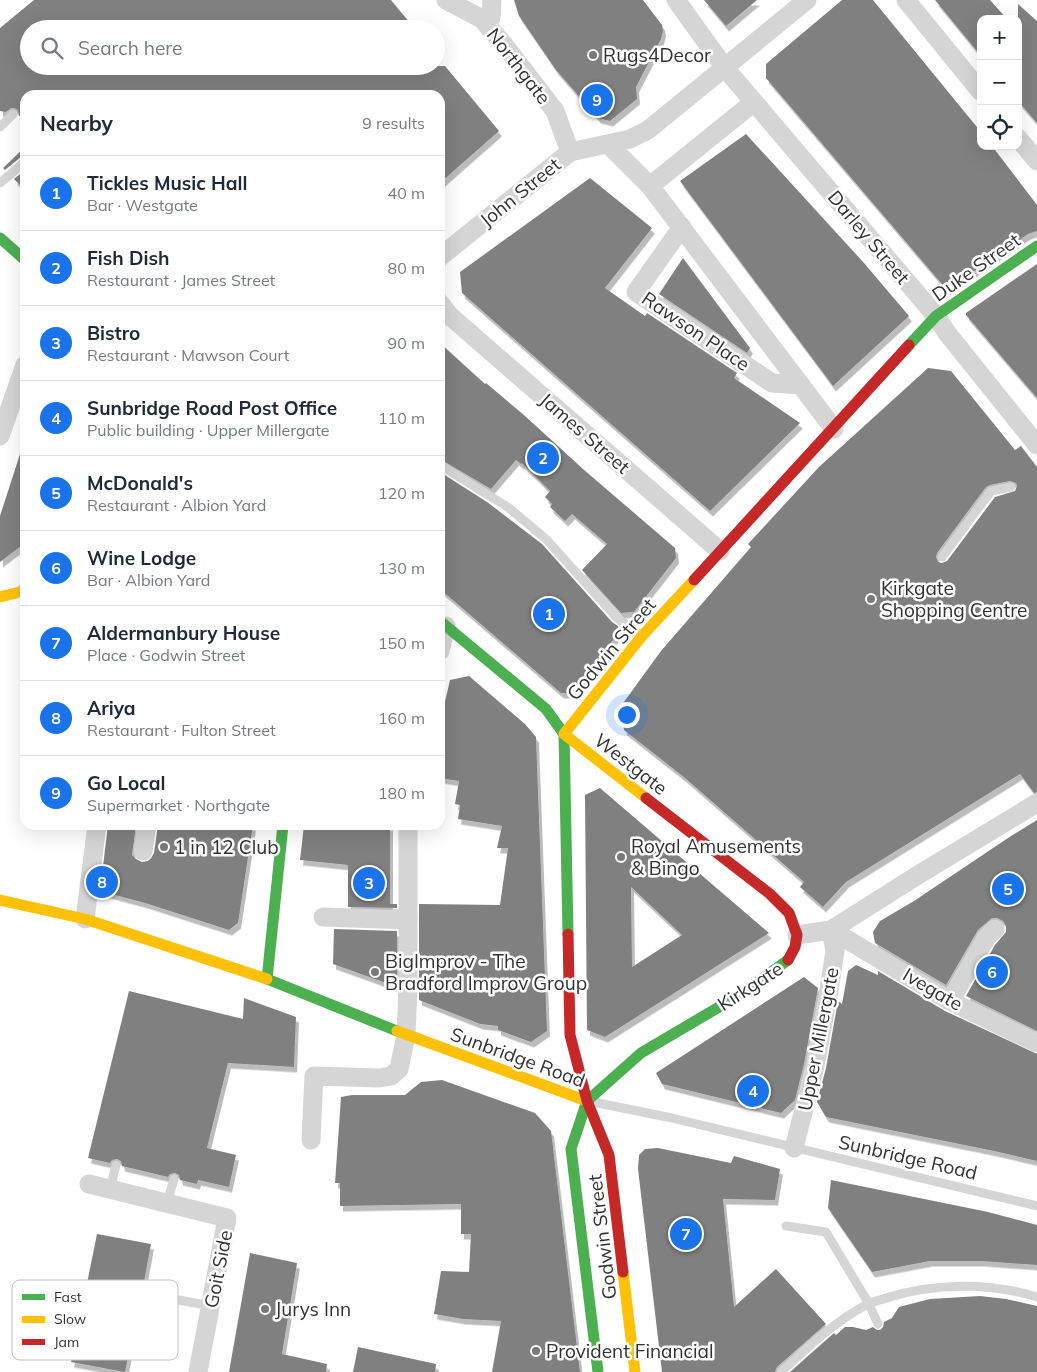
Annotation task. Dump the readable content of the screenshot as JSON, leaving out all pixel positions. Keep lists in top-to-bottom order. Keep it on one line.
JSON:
{"streets":{"main road":["Duke Street","Godwin Street","Westgate","Kirkgate","Sunbridge Road"],"street":["Northgate","John Street","Darley Street","Rawson Place","James Street","Ivegate","Upper Millergate","Goit Side"]},"crossings":[["Northgate","John Street"],["John Street","Darley Street"],["John Street","Rawson Place"],["Darley Street","Duke Street"],["Darley Street","Godwin Street"],["Duke Street","Godwin Street"],["Rawson Place","Godwin Street"],["James Street","Godwin Street"],["Godwin Street","Westgate"],["Godwin Street","Kirkgate"],["Godwin Street","Sunbridge Road"],["Westgate","Kirkgate"],["Kirkgate","Sunbridge Road"],["Ivegate","Upper Millergate"],["Upper Millergate","Sunbridge Road"]],"places":["Rugs4Decor","Kirkgate Shopping Centre","1 in 12 Club","Royal Amusements & Bingo","BigImprov - The Bradford Improv Group","Jurys Inn","Provident Financial"],"legend":["Fast","Slow","Jam"],"page":{"map_buttons":["+","−"],"search":"Search here","pins":["9","2","1","8","3","5","6","4","7"],"heading":["Nearby","9 results"],"list":[{"mark":"1","name":"Tickles Music Hall","note":"Bar · Westgate","value":"40 m"},{"mark":"2","name":"Fish Dish","note":"Restaurant · James Street","value":"80 m"},{"mark":"3","name":"Bistro","note":"Restaurant · Mawson Court","value":"90 m"},{"mark":"4","name":"Sunbridge Road Post Office","note":"Public building · Upper Millergate","value":"110 m"},{"mark":"5","name":"McDonald's","note":"Restaurant · Albion Yard","value":"120 m"},{"mark":"6","name":"Wine Lodge","note":"Bar · Albion Yard","value":"130 m"},{"mark":"7","name":"Aldermanbury House","note":"Place · Godwin Street","value":"150 m"},{"mark":"8","name":"Ariya","note":"Restaurant · Fulton Street","value":"160 m"},{"mark":"9","name":"Go Local","note":"Supermarket · Northgate","value":"180 m"}]}}
